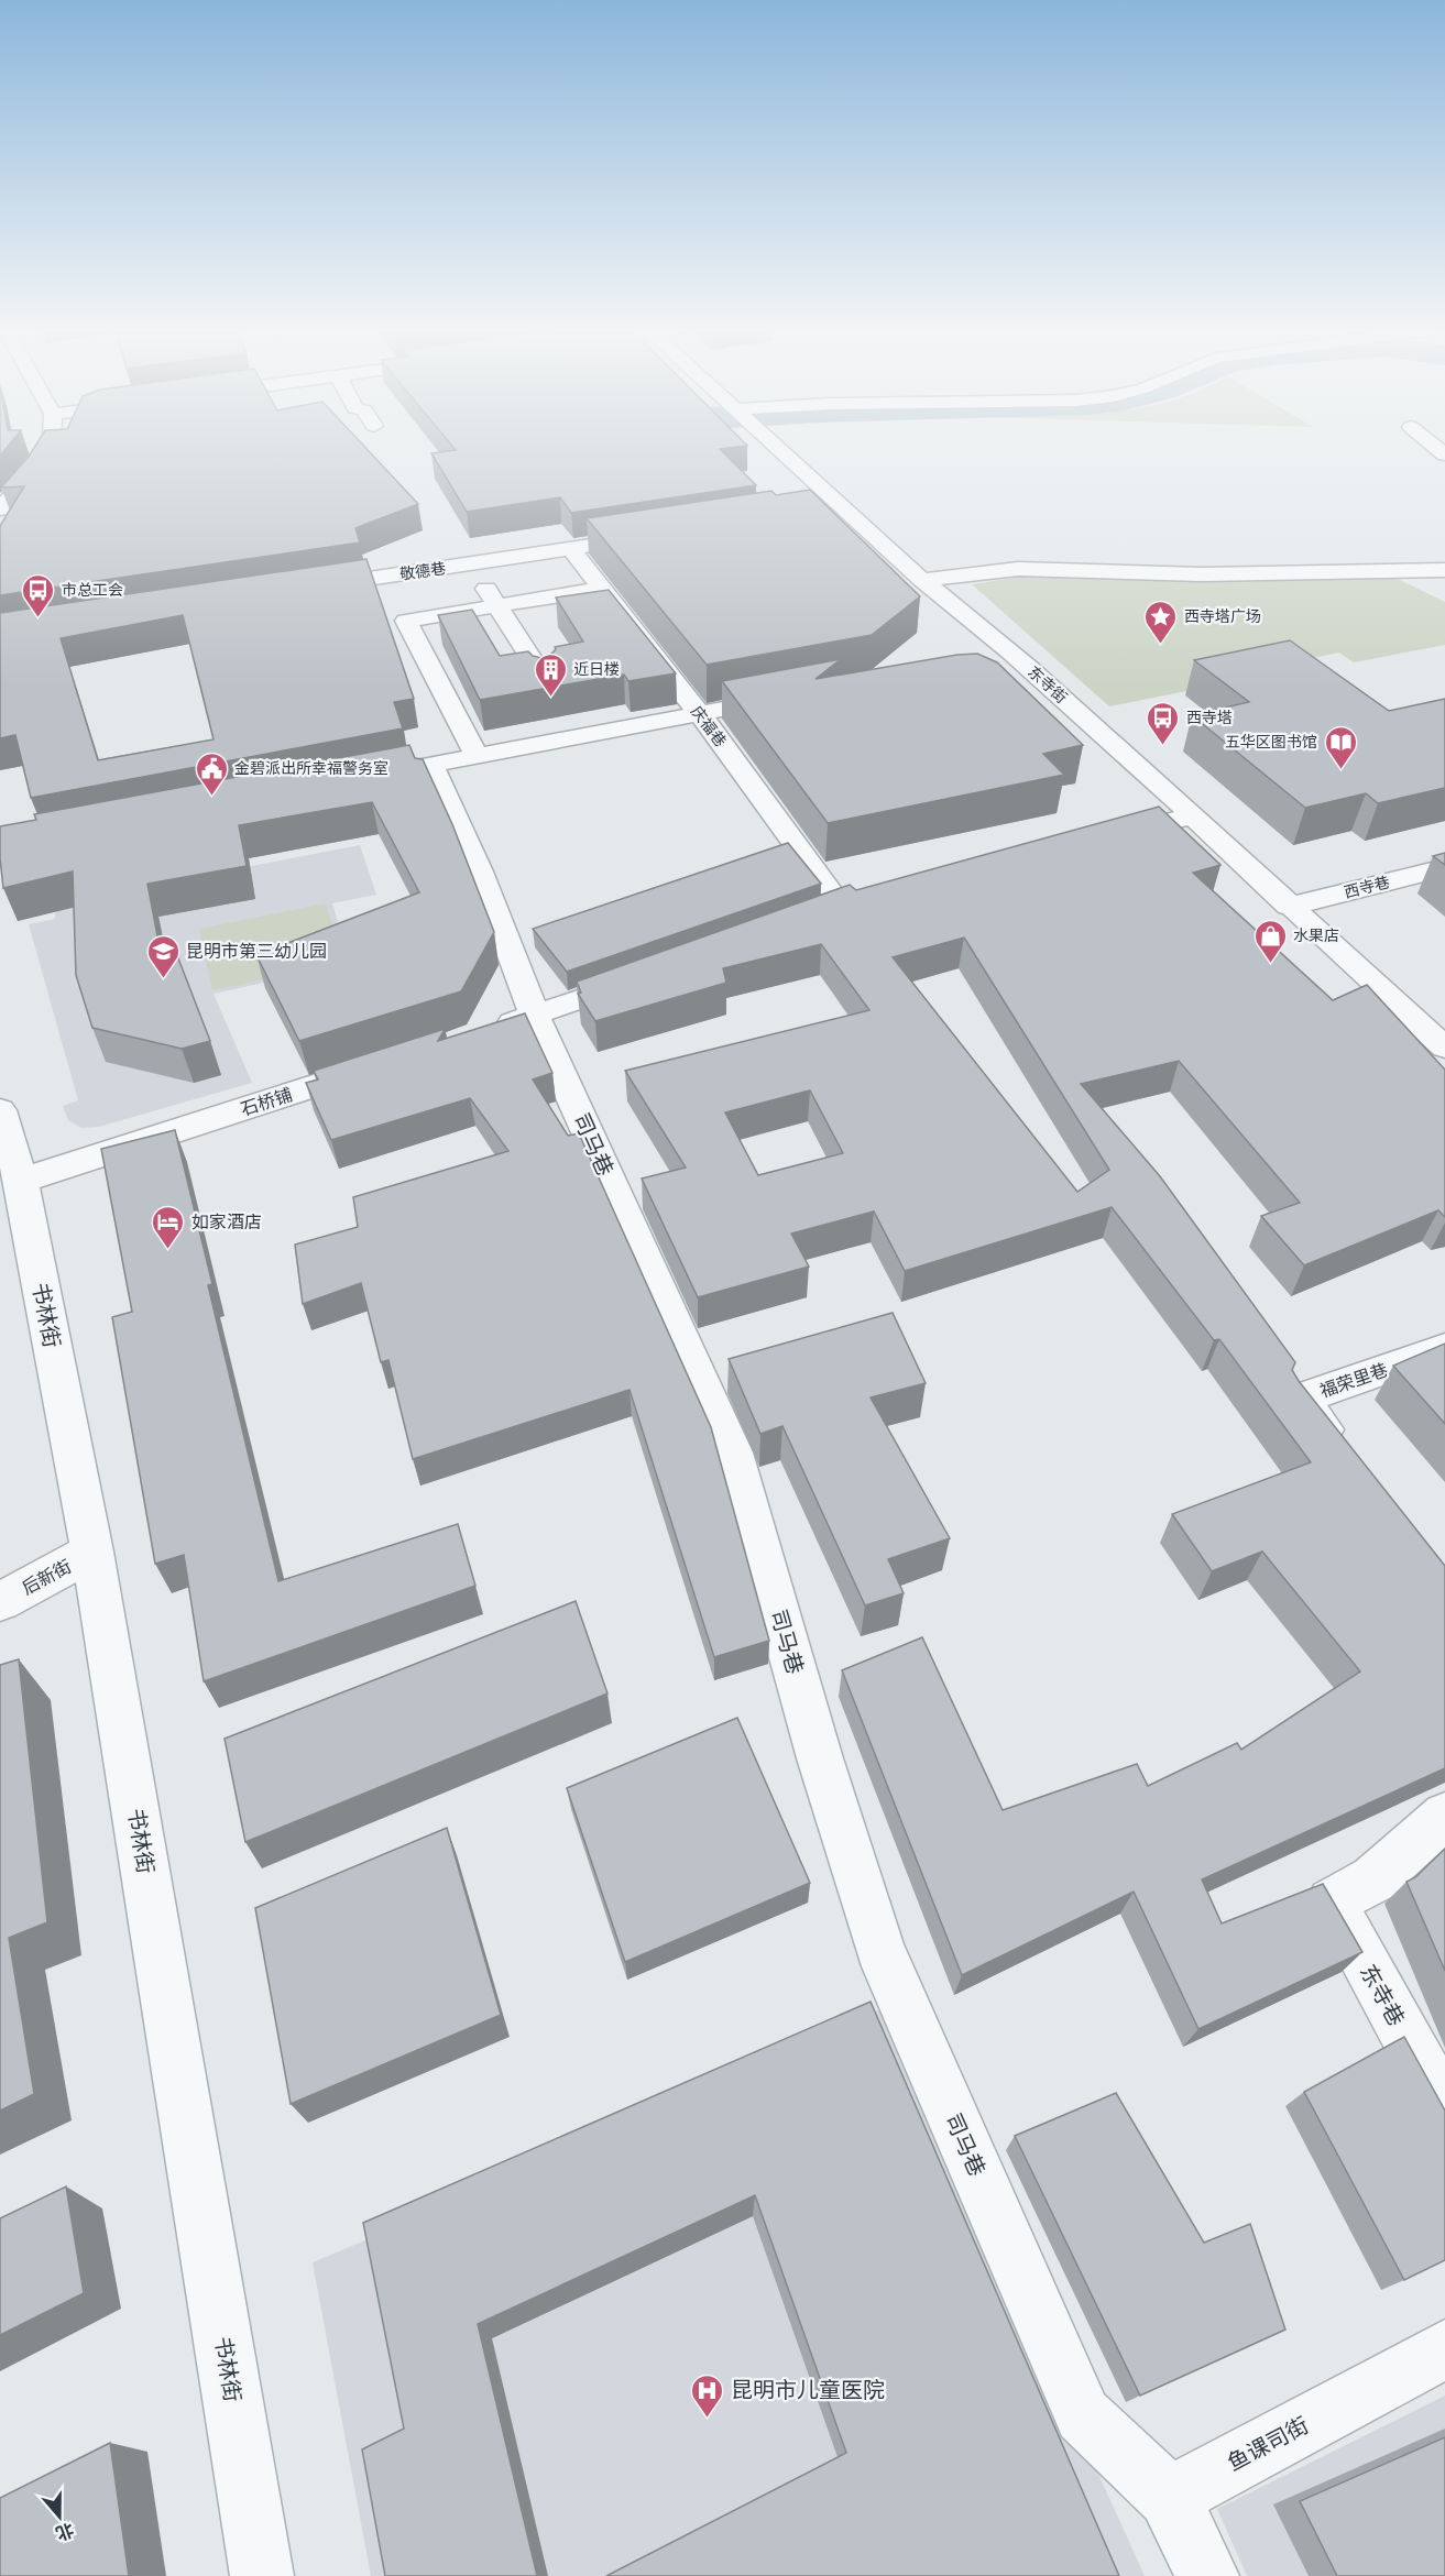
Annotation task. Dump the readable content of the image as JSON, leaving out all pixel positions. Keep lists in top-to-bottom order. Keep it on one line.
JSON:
{"streets":{"street":["敬德巷","东寺街","庆福巷","西寺巷","石桥铺","司马巷","书林街","福荣里巷","后新街","东寺巷","鱼课司街"]},"crossings":[["敬德巷","庆福巷"],["东寺街","西寺巷"],["石桥铺","书林街"],["司马巷","鱼课司街"],["书林街","后新街"]],"places":{"bus stop":["市总工会","西寺塔"],"place":["西寺塔广场"],"building":["近日楼"],"library":["五华区图书馆"],"public building":["金碧派出所幸福警务室"],"shop":["水果店"],"school or university":["昆明市第三幼儿园"],"hotel":["如家酒店"],"hospital":["昆明市儿童医院"]},"north":"bottom"}
